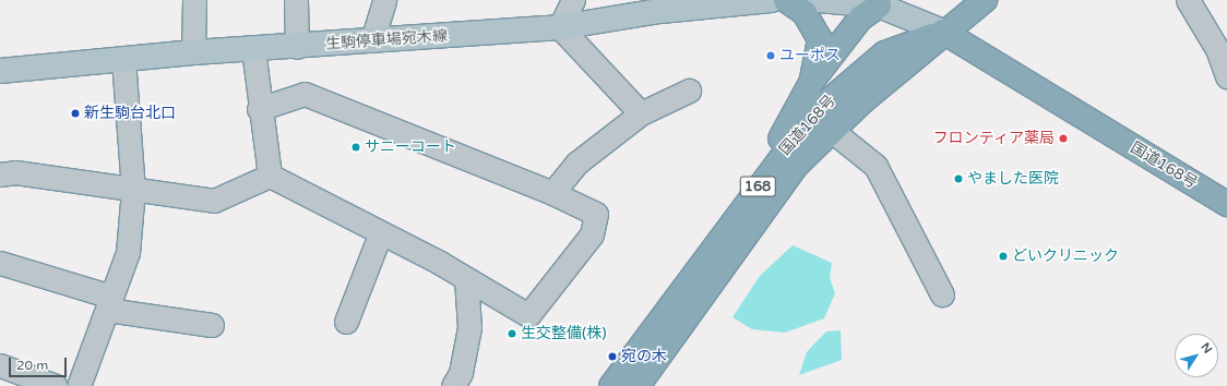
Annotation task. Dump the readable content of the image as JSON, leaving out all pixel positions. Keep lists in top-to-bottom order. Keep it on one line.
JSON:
{"streets":{"highway":["国道168号","168"],"main road":["生駒停車場宛木線"]},"places":["ユーポス","新生駒台北口","フロンティア薬局","サニーコート","やました医院","どいクリニック","生交整備(株)","宛の木"],"scale_bar":"20 m","north":"top right"}
